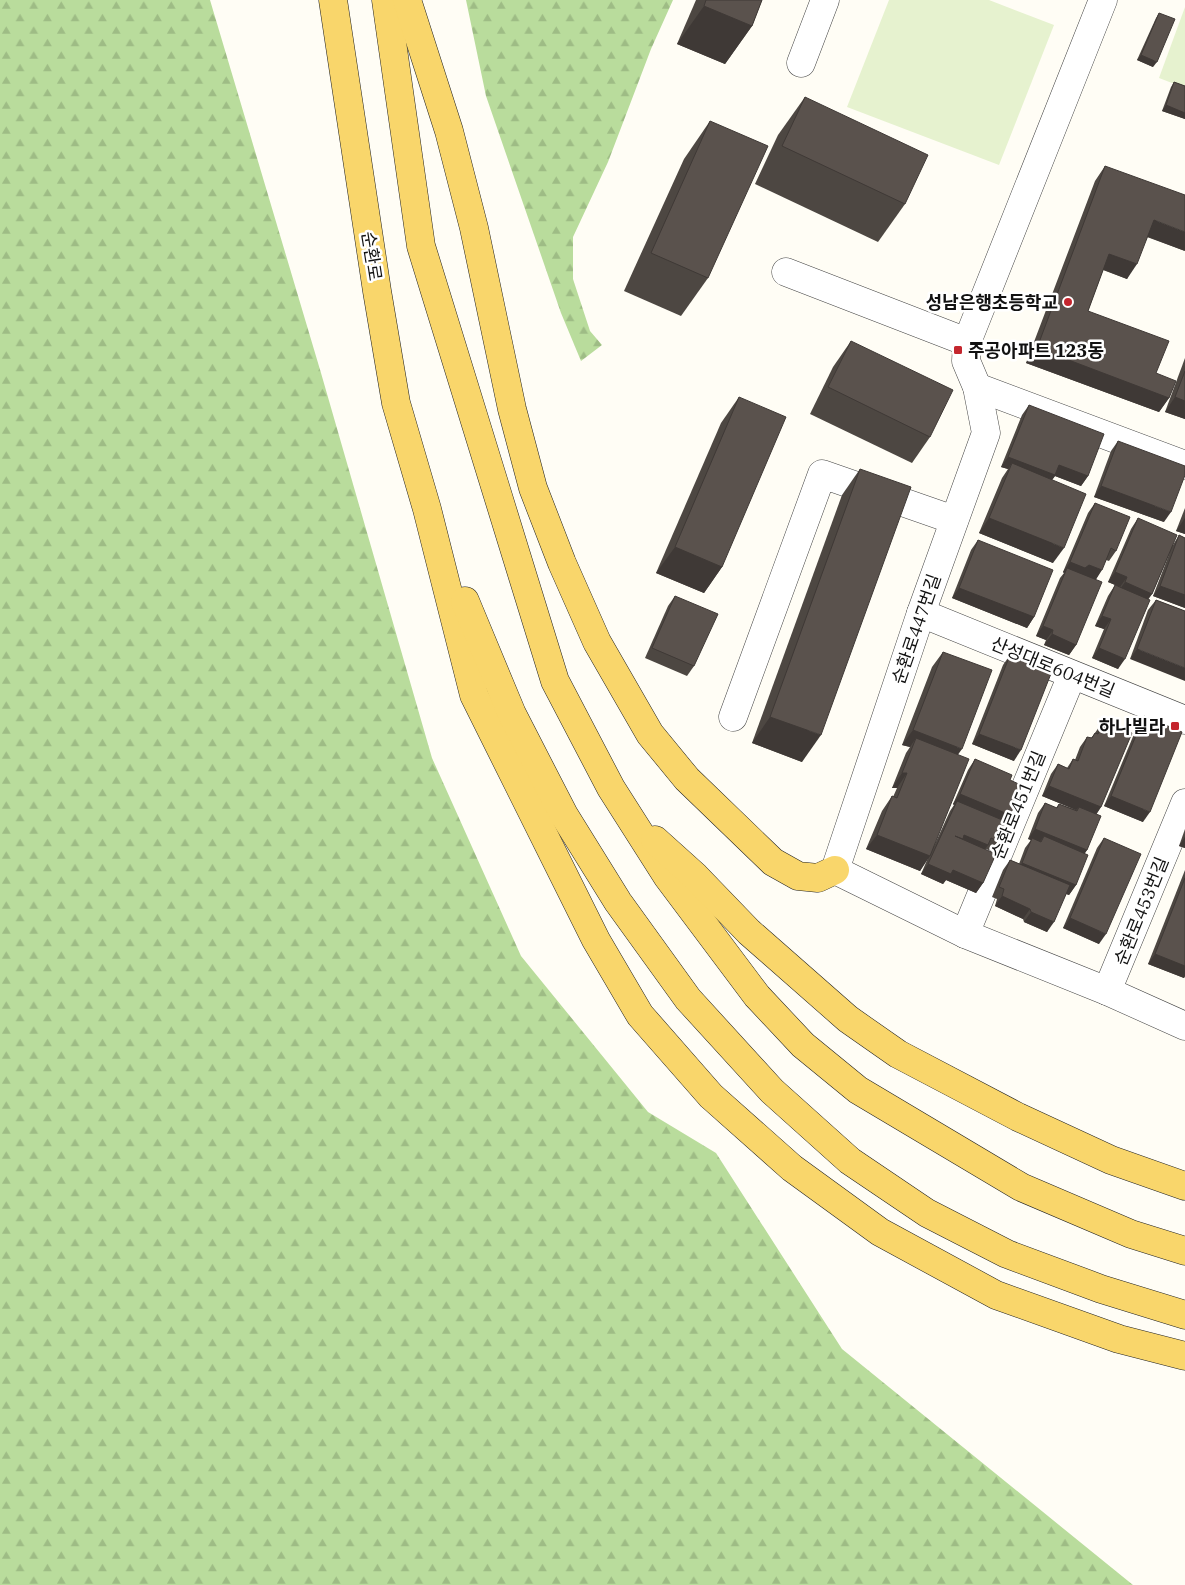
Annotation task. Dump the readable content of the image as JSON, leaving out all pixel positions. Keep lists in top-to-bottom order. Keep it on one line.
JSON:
{"streets":{"main road":["순환로"],"street":["순환로447번길","산성대로604번길","순환로451번길","순환로453번길"]},"crossings":[["순환로447번길","산성대로604번길"],["산성대로604번길","순환로451번길"]],"places":{"other":["성남은행초등학교"],"transit":["주공아파트 123동","하나빌라"]}}
